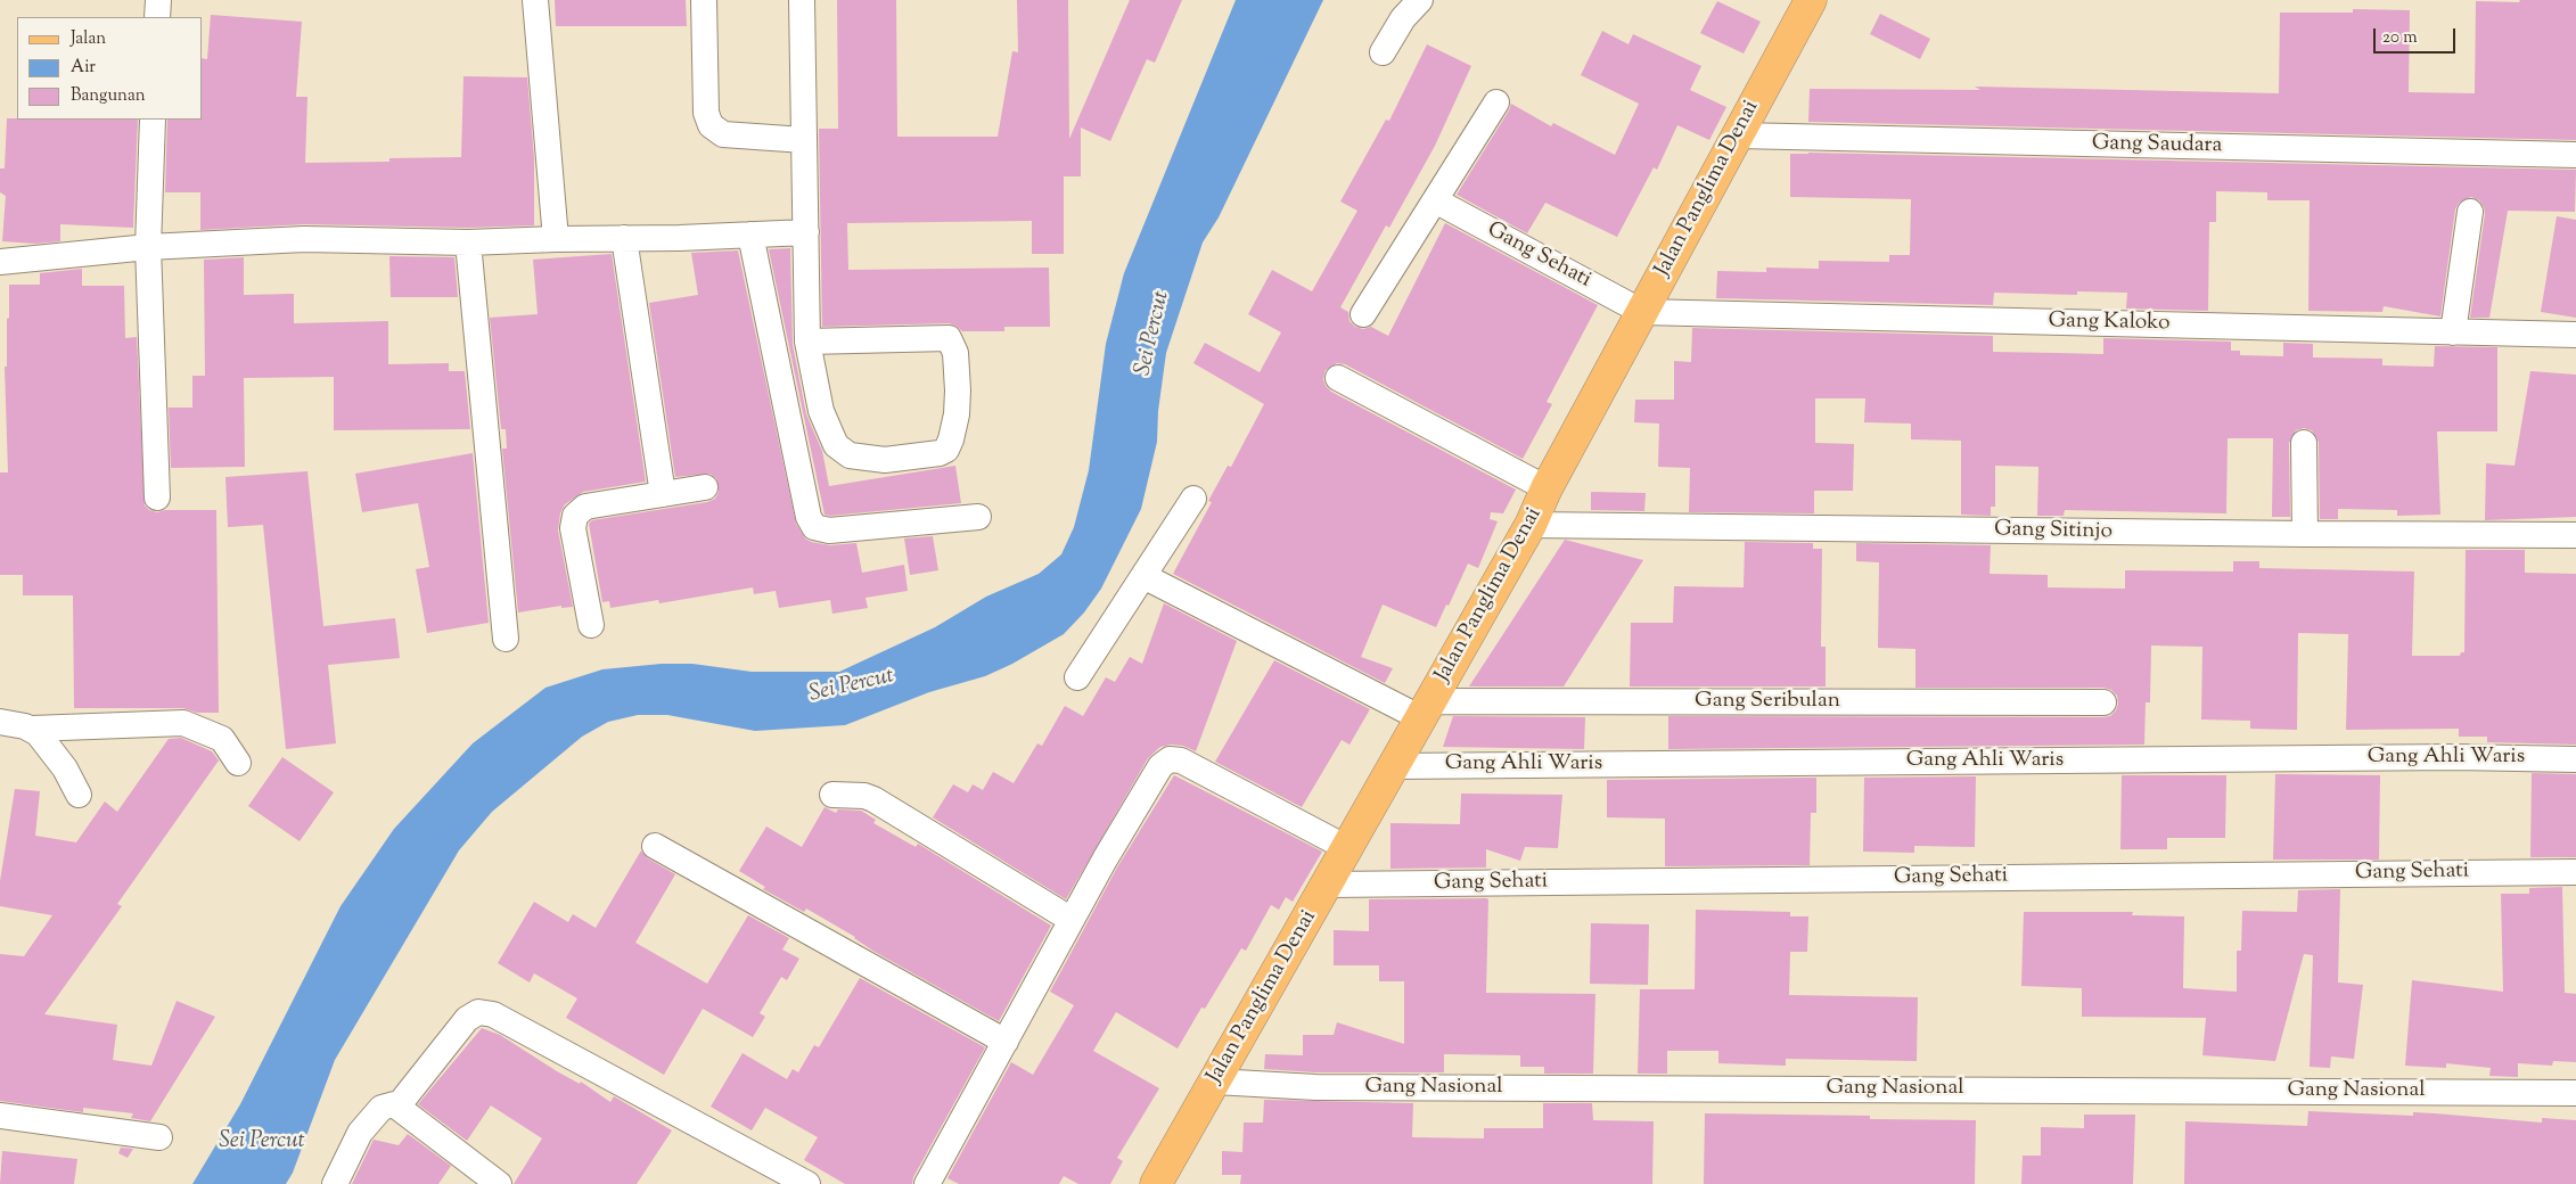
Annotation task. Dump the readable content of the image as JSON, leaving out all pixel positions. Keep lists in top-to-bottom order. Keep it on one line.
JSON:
{"streets":{"main road":["Jalan Panglima Denai"],"street":["Gang Saudara","Gang Sehati","Gang Kaloko","Gang Sitinjo","Gang Seribulan","Gang Ahli Waris","Gang Nasional"]},"crossings":[["Gang Saudara","Jalan Panglima Denai"],["Jalan Panglima Denai","Gang Sehati"],["Jalan Panglima Denai","Gang Kaloko"],["Jalan Panglima Denai","Gang Sitinjo"],["Jalan Panglima Denai","Gang Seribulan"],["Jalan Panglima Denai","Gang Ahli Waris"],["Jalan Panglima Denai","Gang Nasional"],["Gang Sehati","Gang Kaloko"]],"water":["Sei Percut"],"legend":["Jalan","Air","Bangunan"],"scale_bar":"20 m"}
